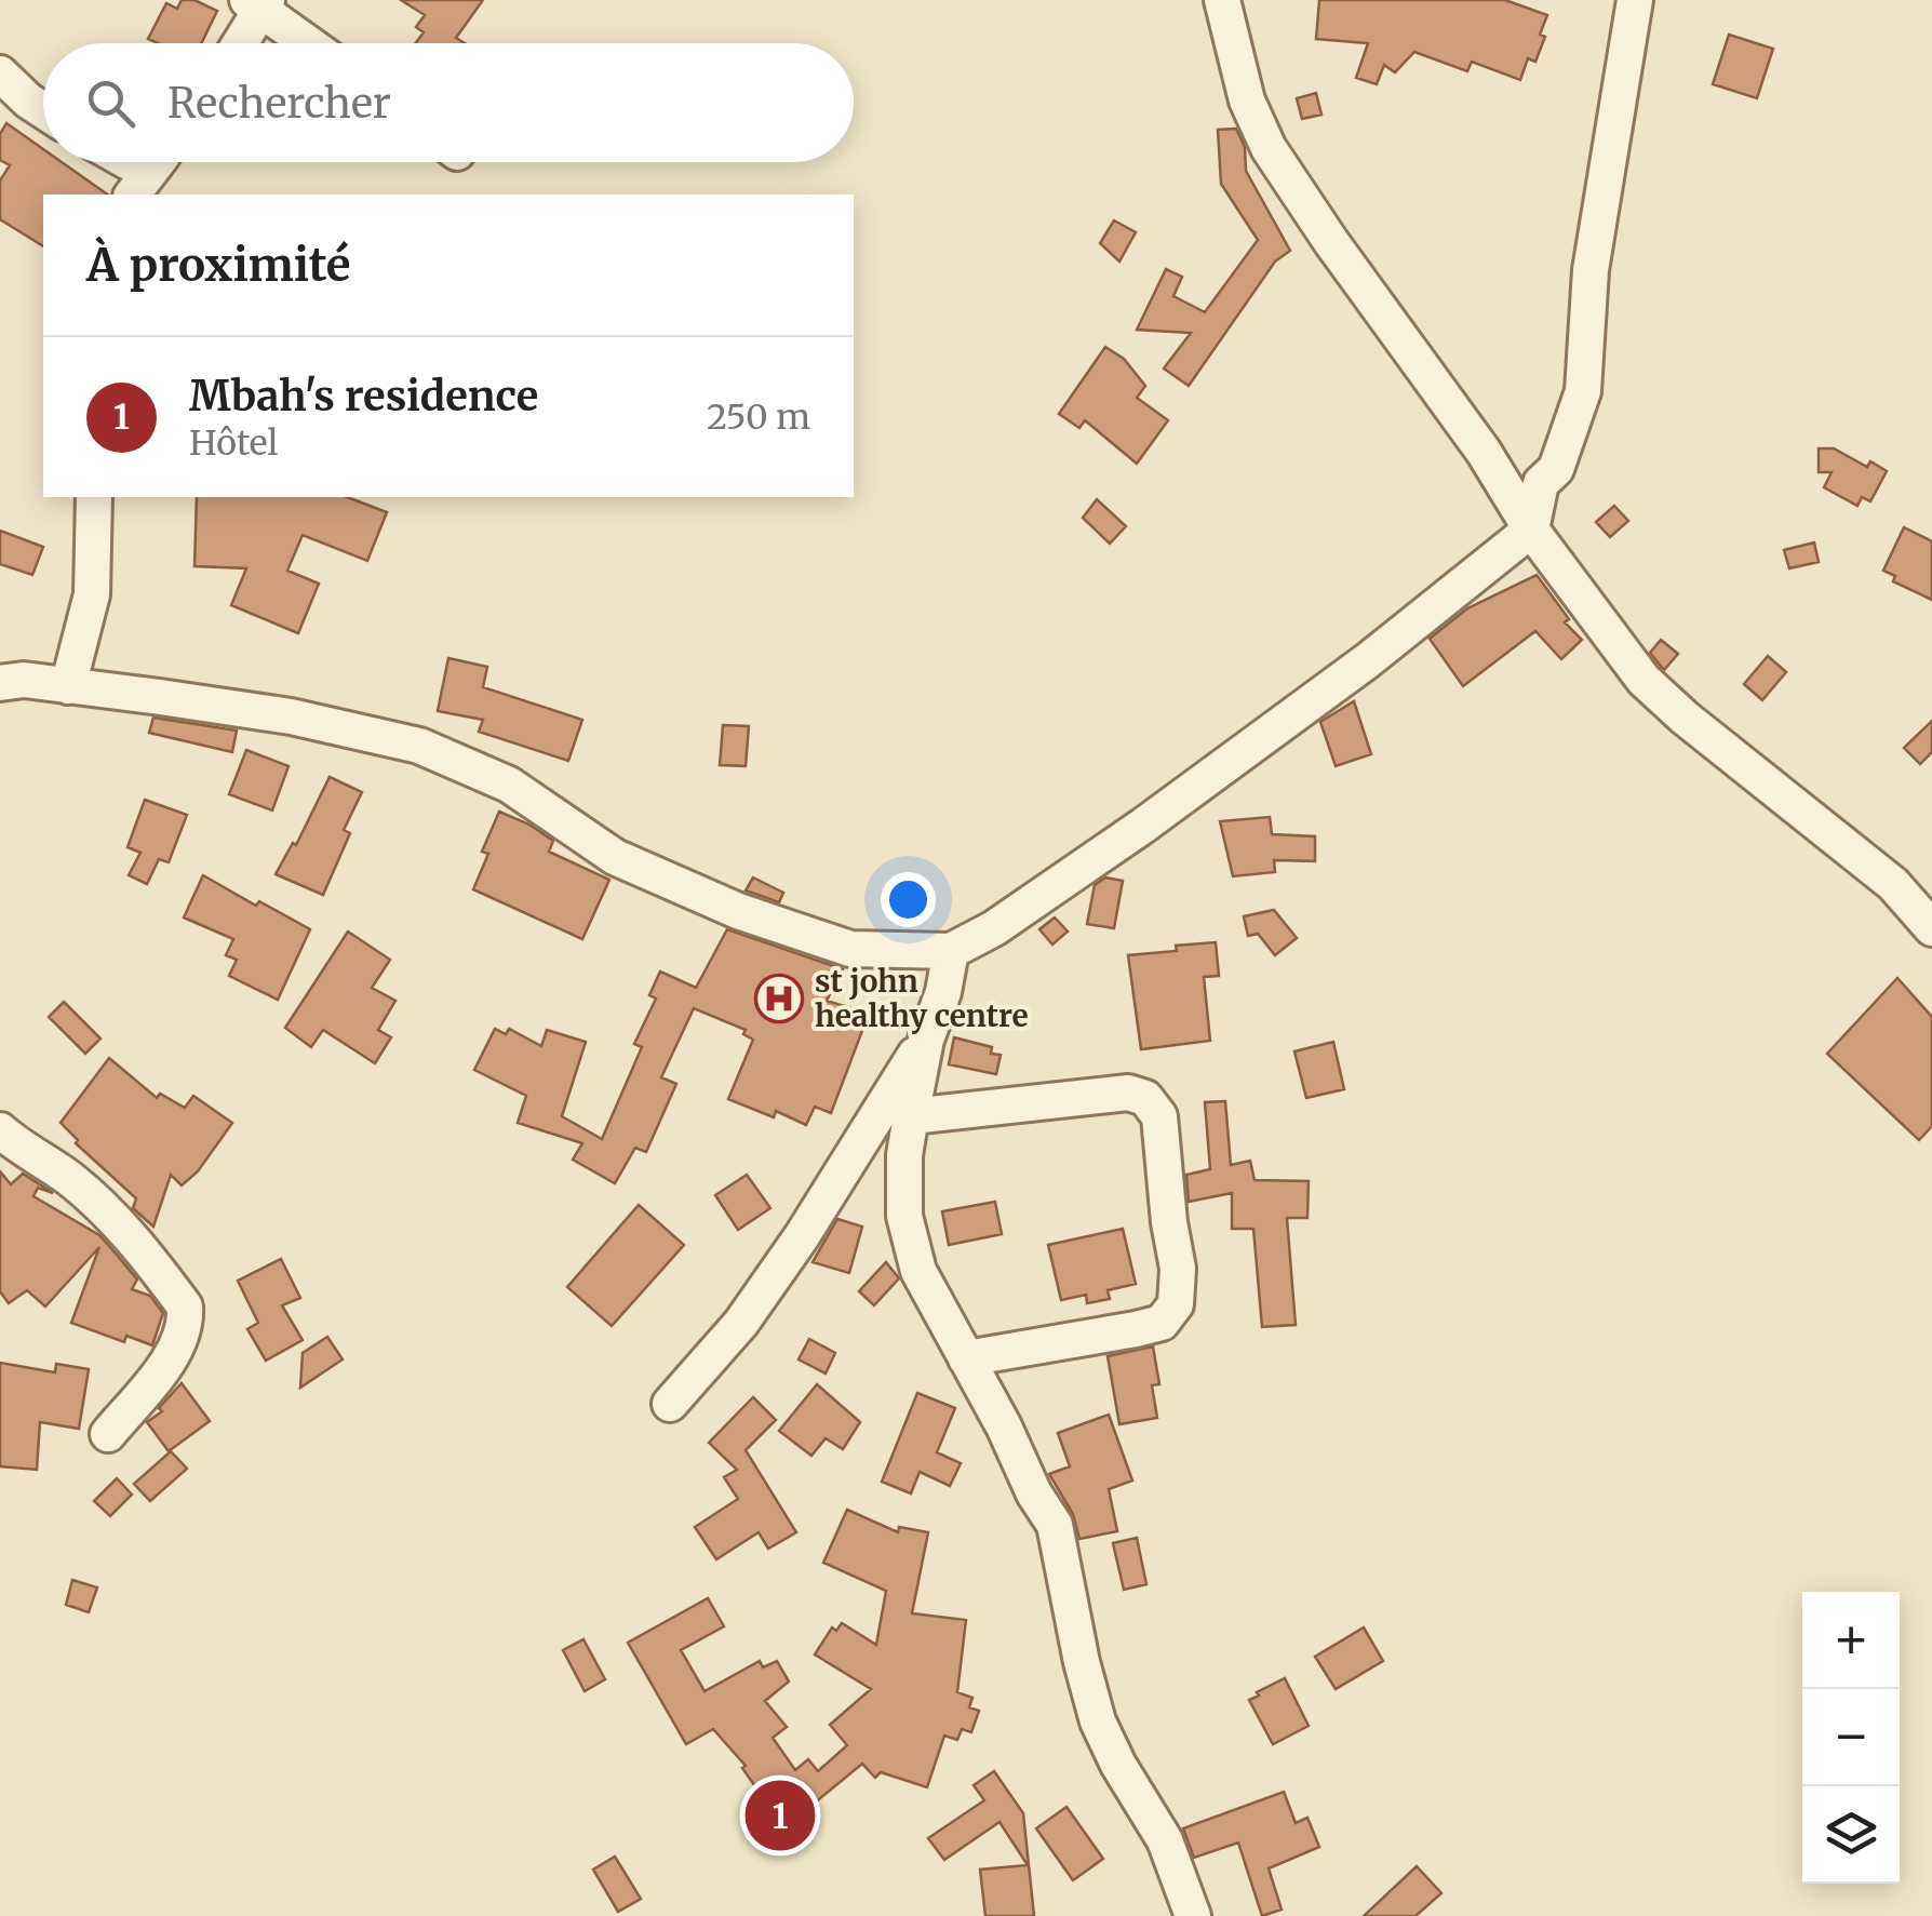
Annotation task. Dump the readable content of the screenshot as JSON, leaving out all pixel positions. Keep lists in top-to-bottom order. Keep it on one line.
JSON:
{"places":{"hospital":["st john healthy centre"]},"page":{"search":"Rechercher","heading":"À proximité","list":[{"mark":"1","name":"Mbah's residence","note":"Hôtel","value":"250 m"}],"map_buttons":["+","−"],"pins":"1"}}
